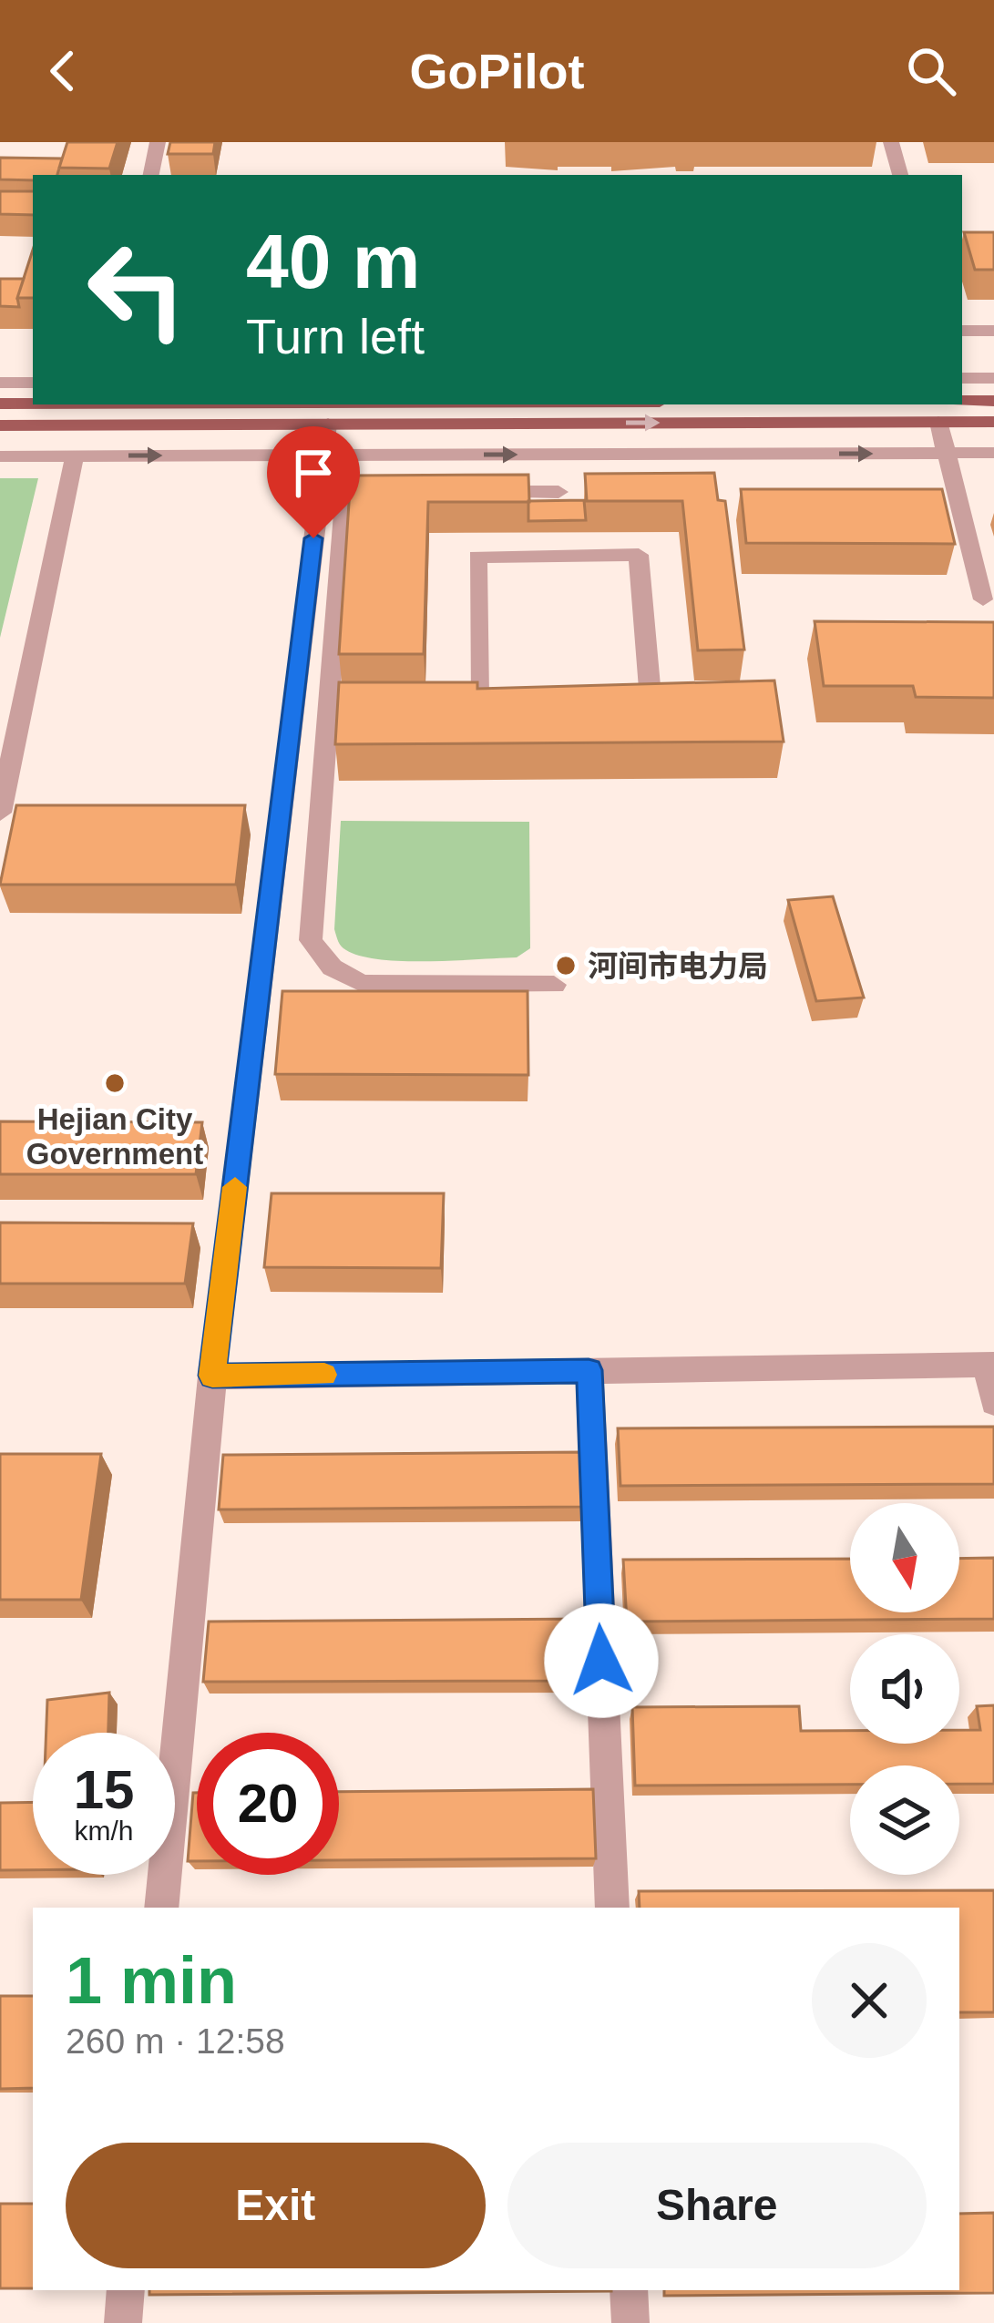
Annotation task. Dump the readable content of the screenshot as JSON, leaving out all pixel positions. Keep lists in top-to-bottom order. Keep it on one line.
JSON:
{"places":["河间市电力局","Hejian City Government"],"north":"bottom","page":{"header":"GoPilot","turn":["40 m","Turn left"],"speed":"15 km/h","limit":"20","heading":["1 min","260 m · 12:58"],"buttons":["Exit","Share"]}}
